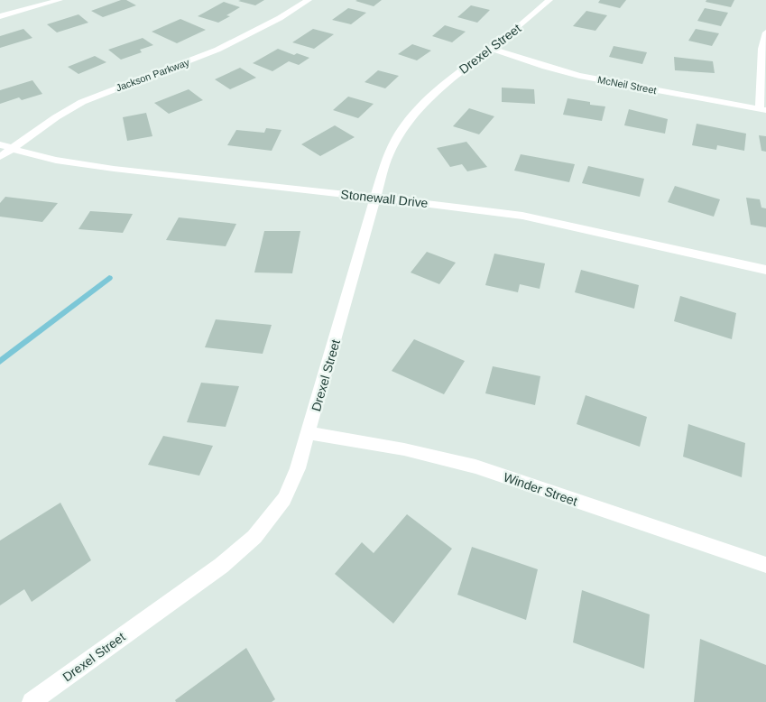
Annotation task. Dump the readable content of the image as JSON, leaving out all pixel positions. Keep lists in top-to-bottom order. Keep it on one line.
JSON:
{"streets":{"street":["Drexel Street","Jackson Parkway","McNeil Street","Stonewall Drive","Winder Street"]},"crossings":[["Drexel Street","McNeil Street"],["Drexel Street","Stonewall Drive"],["Drexel Street","Winder Street"],["Jackson Parkway","Stonewall Drive"]]}
